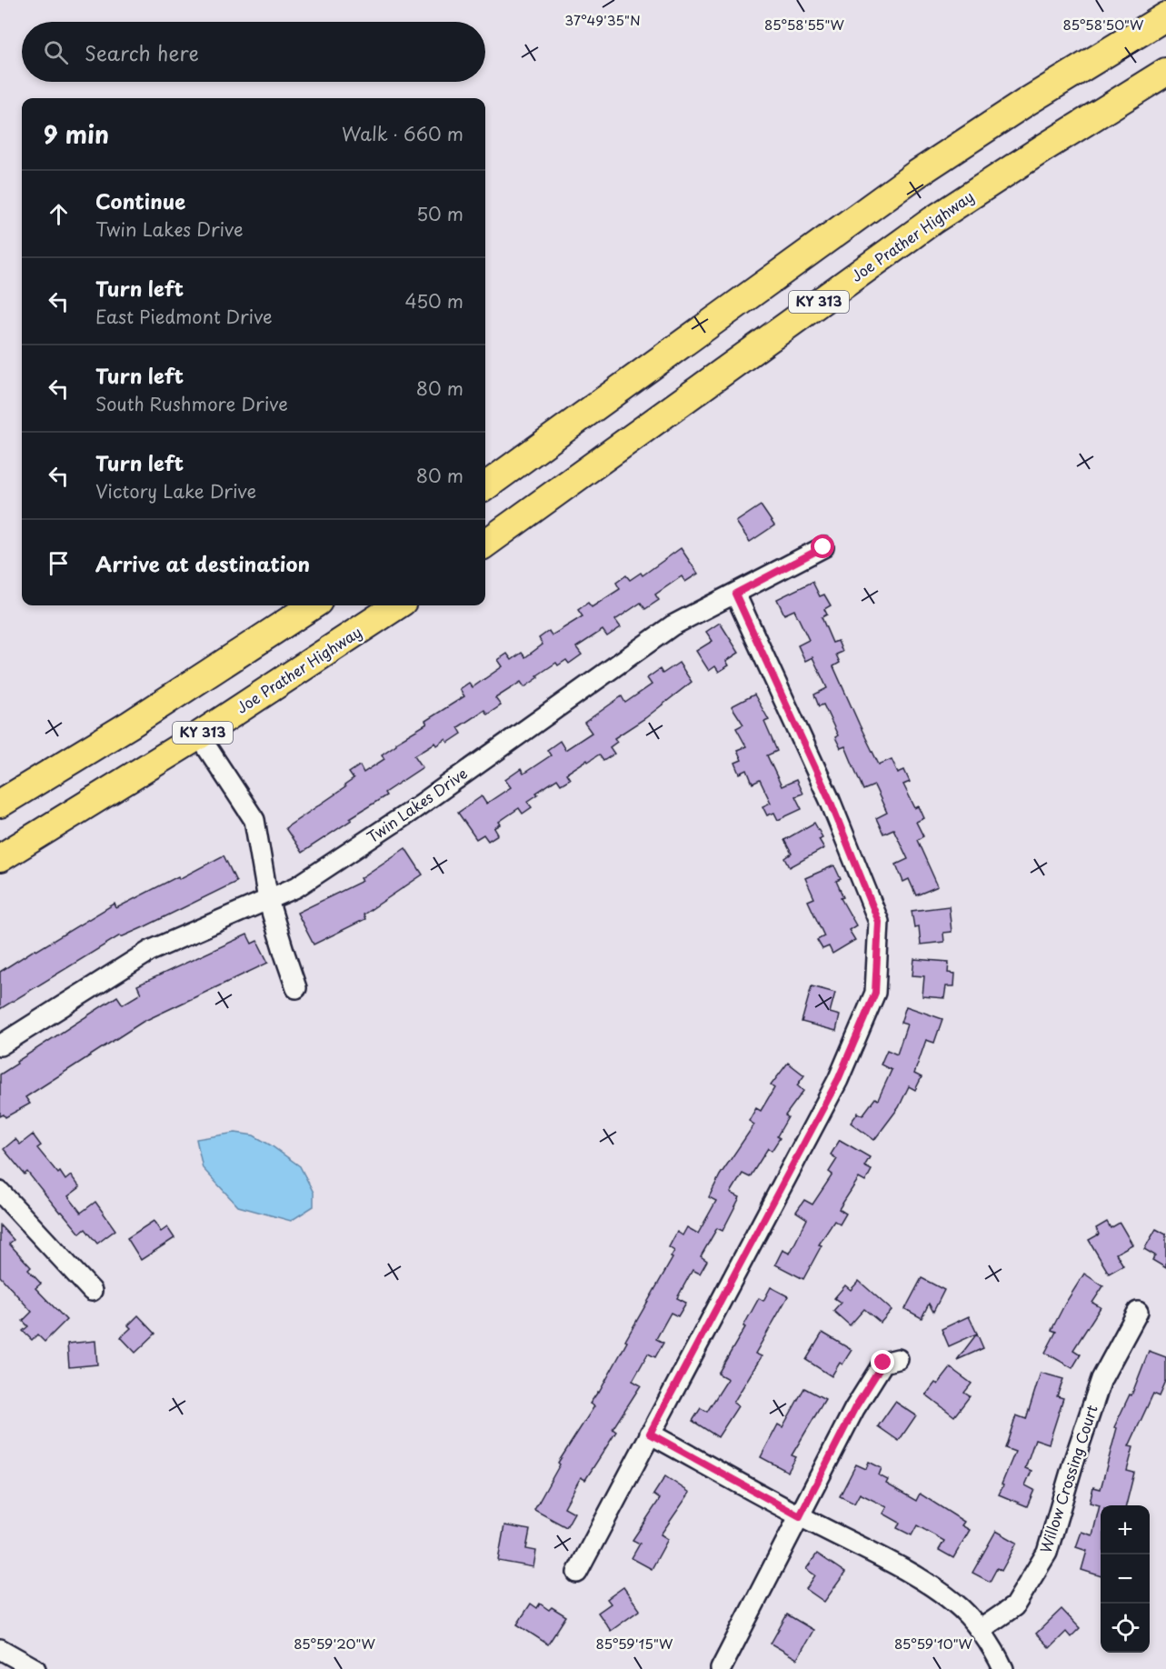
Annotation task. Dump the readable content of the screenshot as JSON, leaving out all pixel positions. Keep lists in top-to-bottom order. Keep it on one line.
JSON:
{"streets":{"highway":["Joe Prather Highway","KY 313"],"street":["Twin Lakes Drive","Willow Crossing Court"]},"page":{"search":"Search here","heading":["9 min","Walk · 660 m"],"list":[["Continue","Twin Lakes Drive","50 m"],["Turn left","East Piedmont Drive","450 m"],["Turn left","South Rushmore Drive","80 m"],["Turn left","Victory Lake Drive","80 m"],"Arrive at destination"],"map_buttons":["+","−"]},"coordinates":["37°49'35\"N","85°58'50\"W","85°58'55\"W","85°59'20\"W","85°59'15\"W","85°59'10\"W"]}
